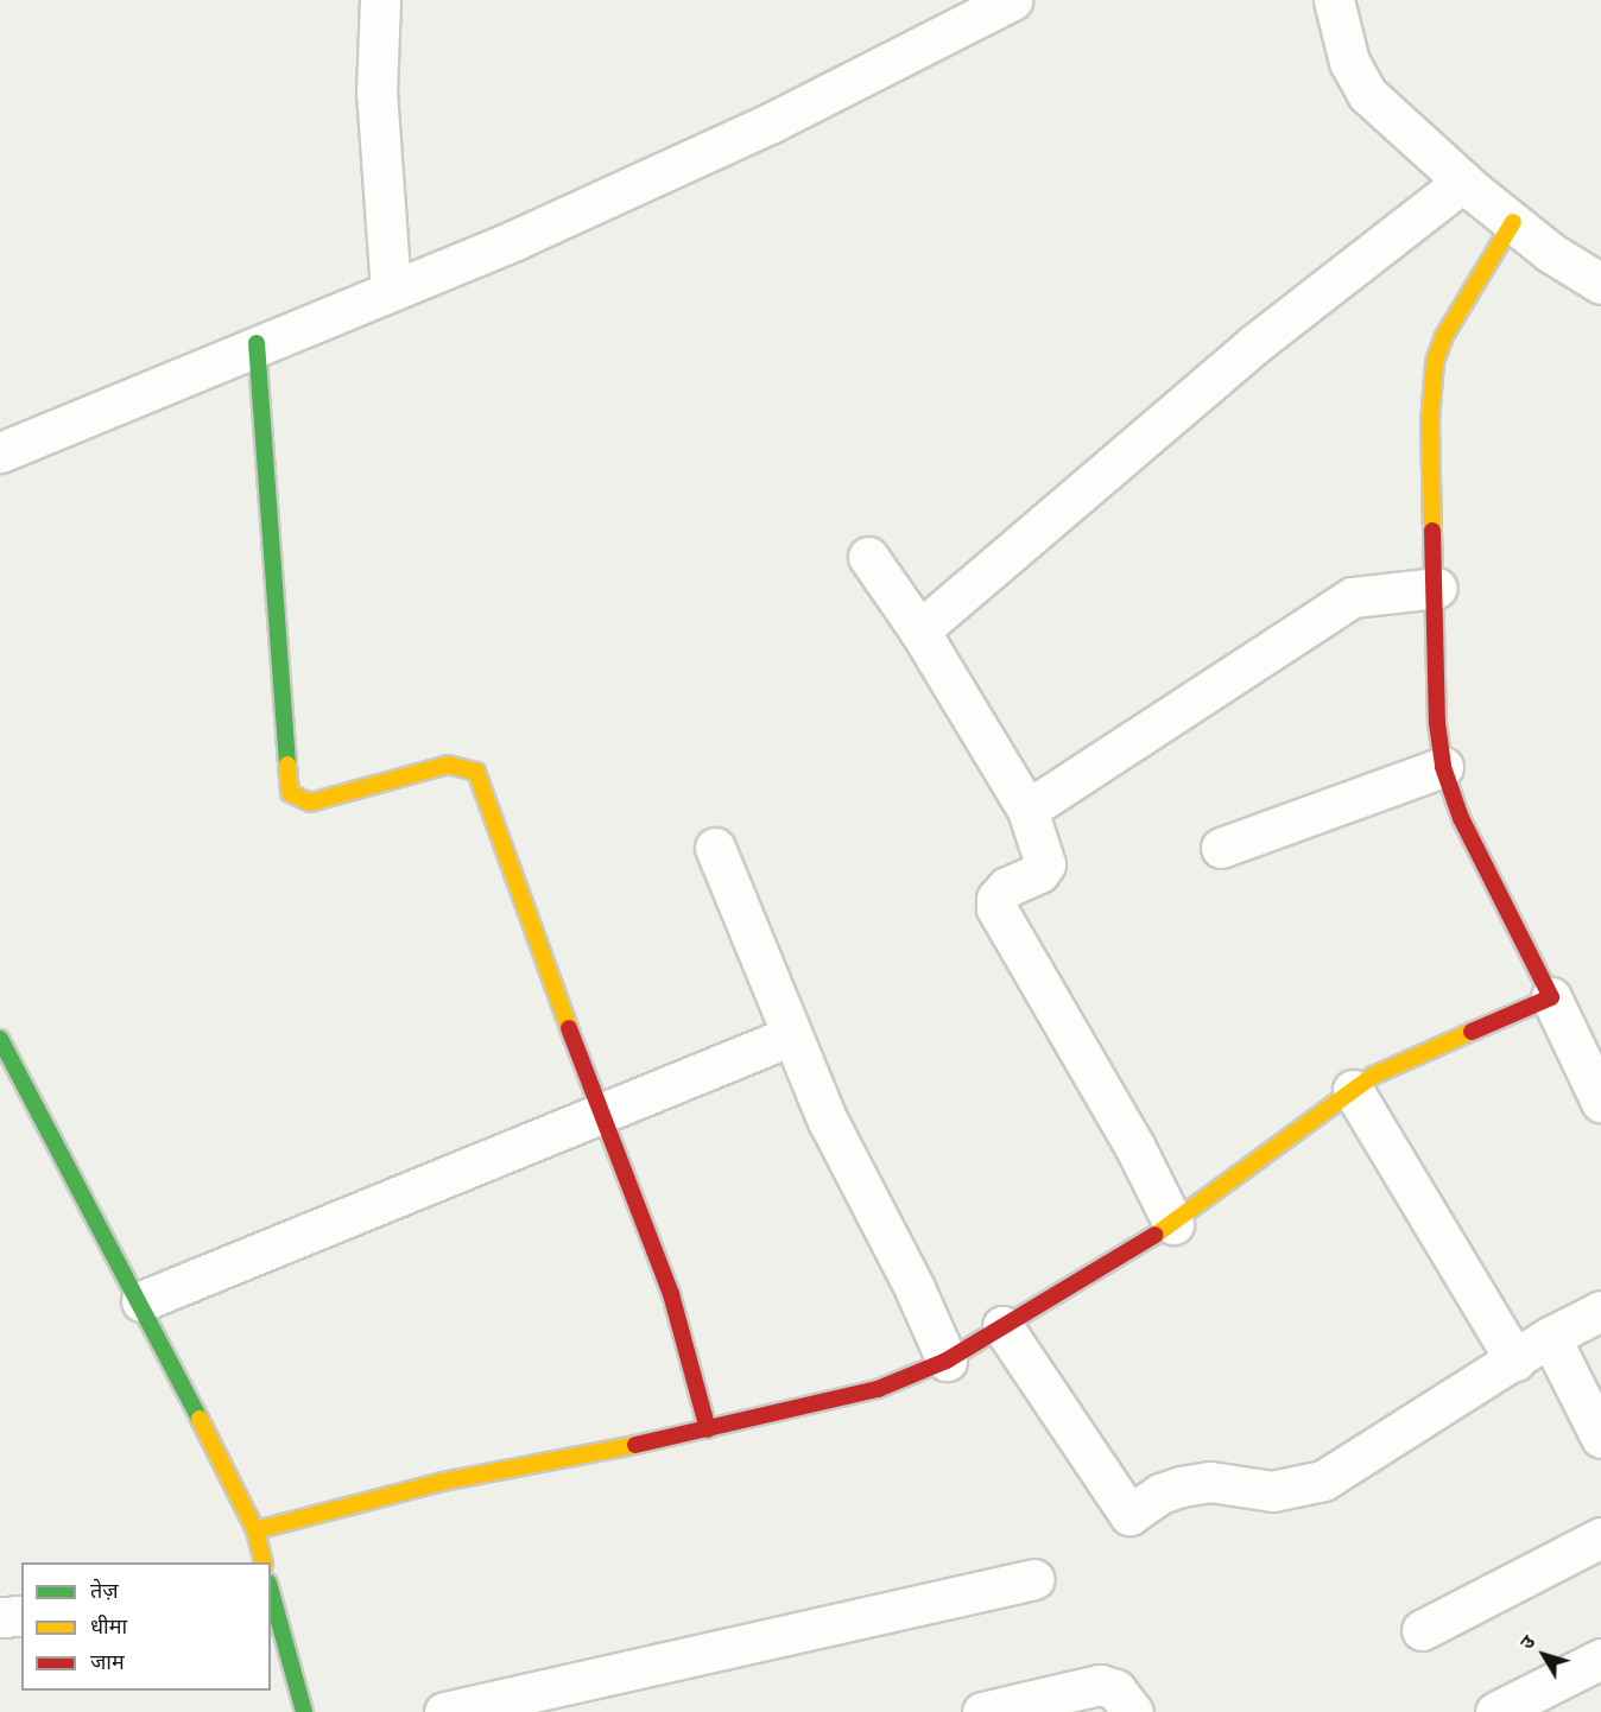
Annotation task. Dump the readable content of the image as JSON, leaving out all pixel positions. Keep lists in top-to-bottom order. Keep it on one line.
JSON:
{"legend":["तेज़","धीमा","जाम"],"north":"top left"}
